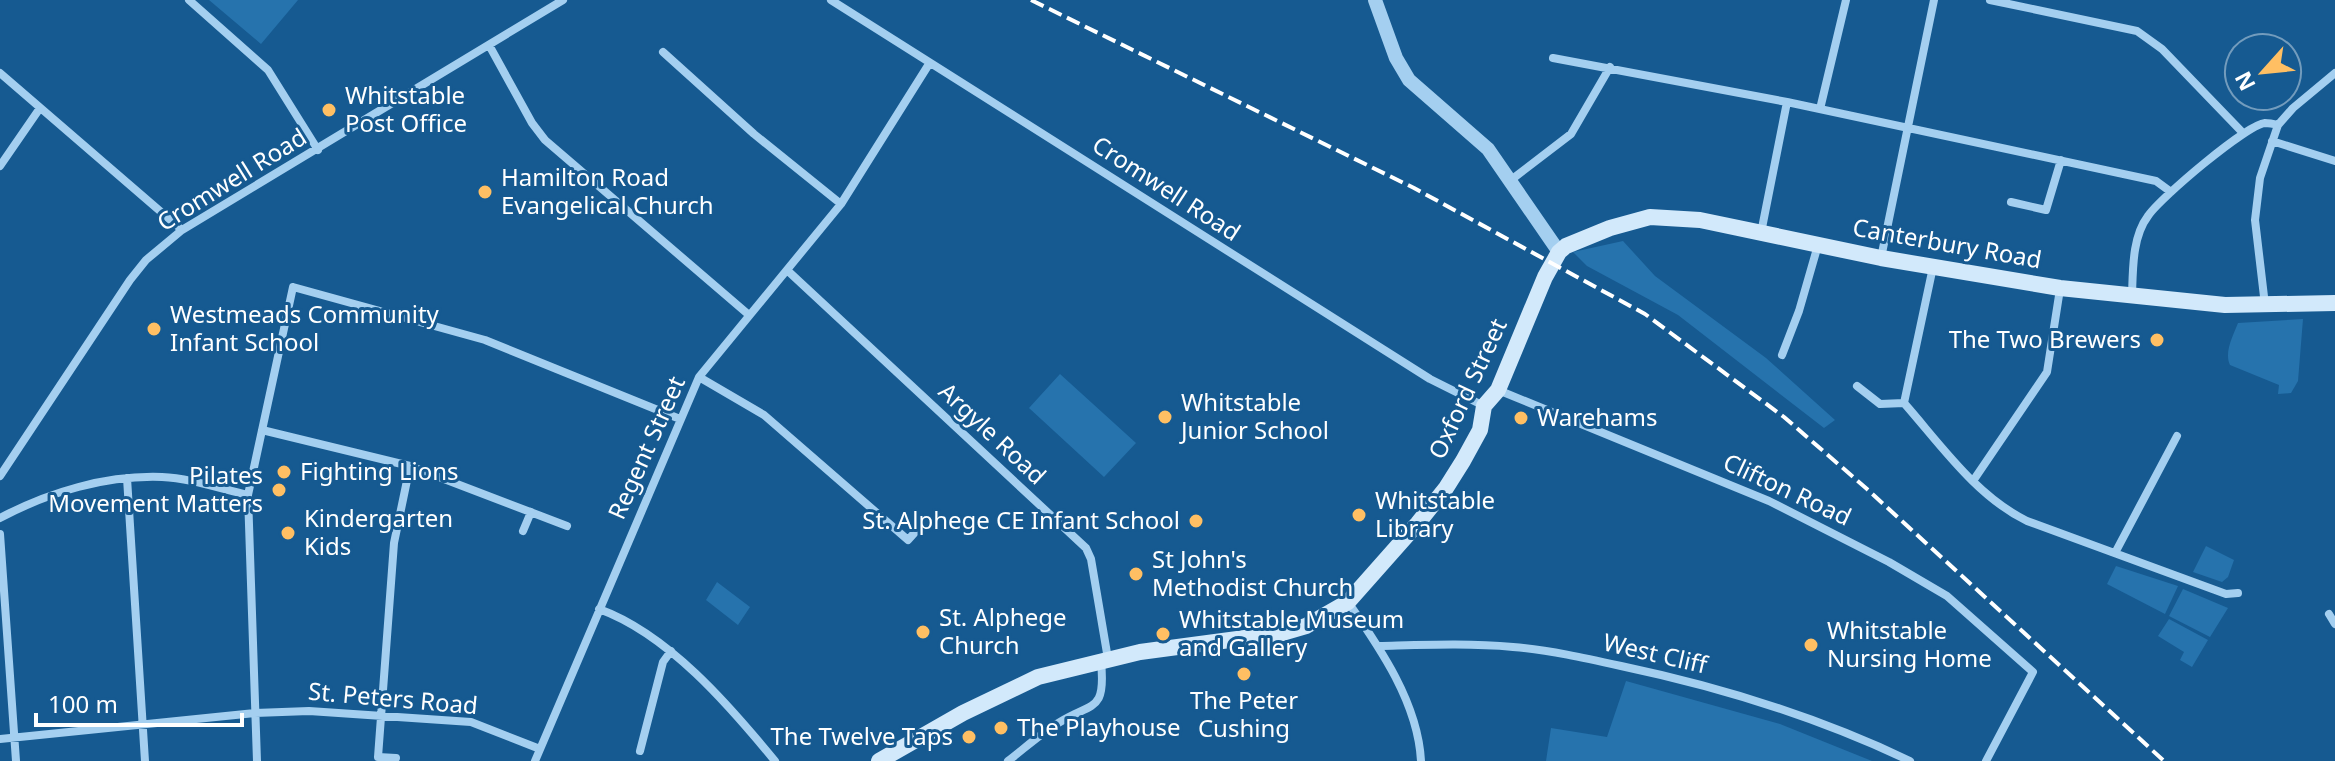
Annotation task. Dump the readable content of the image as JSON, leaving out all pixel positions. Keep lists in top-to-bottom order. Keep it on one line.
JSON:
{"streets":{"main road":["Canterbury Road","Oxford Street"],"street":["Cromwell Road","Argyle Road","Regent Street","Clifton Road","West Cliff","St. Peters Road"]},"crossings":[["Cromwell Road","Oxford Street"],["Cromwell Road","Regent Street"],["Canterbury Road","Oxford Street"],["Oxford Street","Argyle Road"],["Oxford Street","Clifton Road"],["Argyle Road","Regent Street"],["Regent Street","St. Peters Road"]],"places":["Whitstable Post Office","Hamilton Road Evangelical Church","Westmeads Community Infant School","The Two Brewers","Whitstable Junior School","Warehams","Fighting Lions","Pilates Movement Matters","Whitstable Library","St. Alphege CE Infant School","Kindergarten Kids","St John's Methodist Church","St. Alphege Church","Whitstable Museum and Gallery","Whitstable Nursing Home","The Peter Cushing","The Playhouse","The Twelve Taps"],"scale_bar":"100 m","north":"bottom left"}
